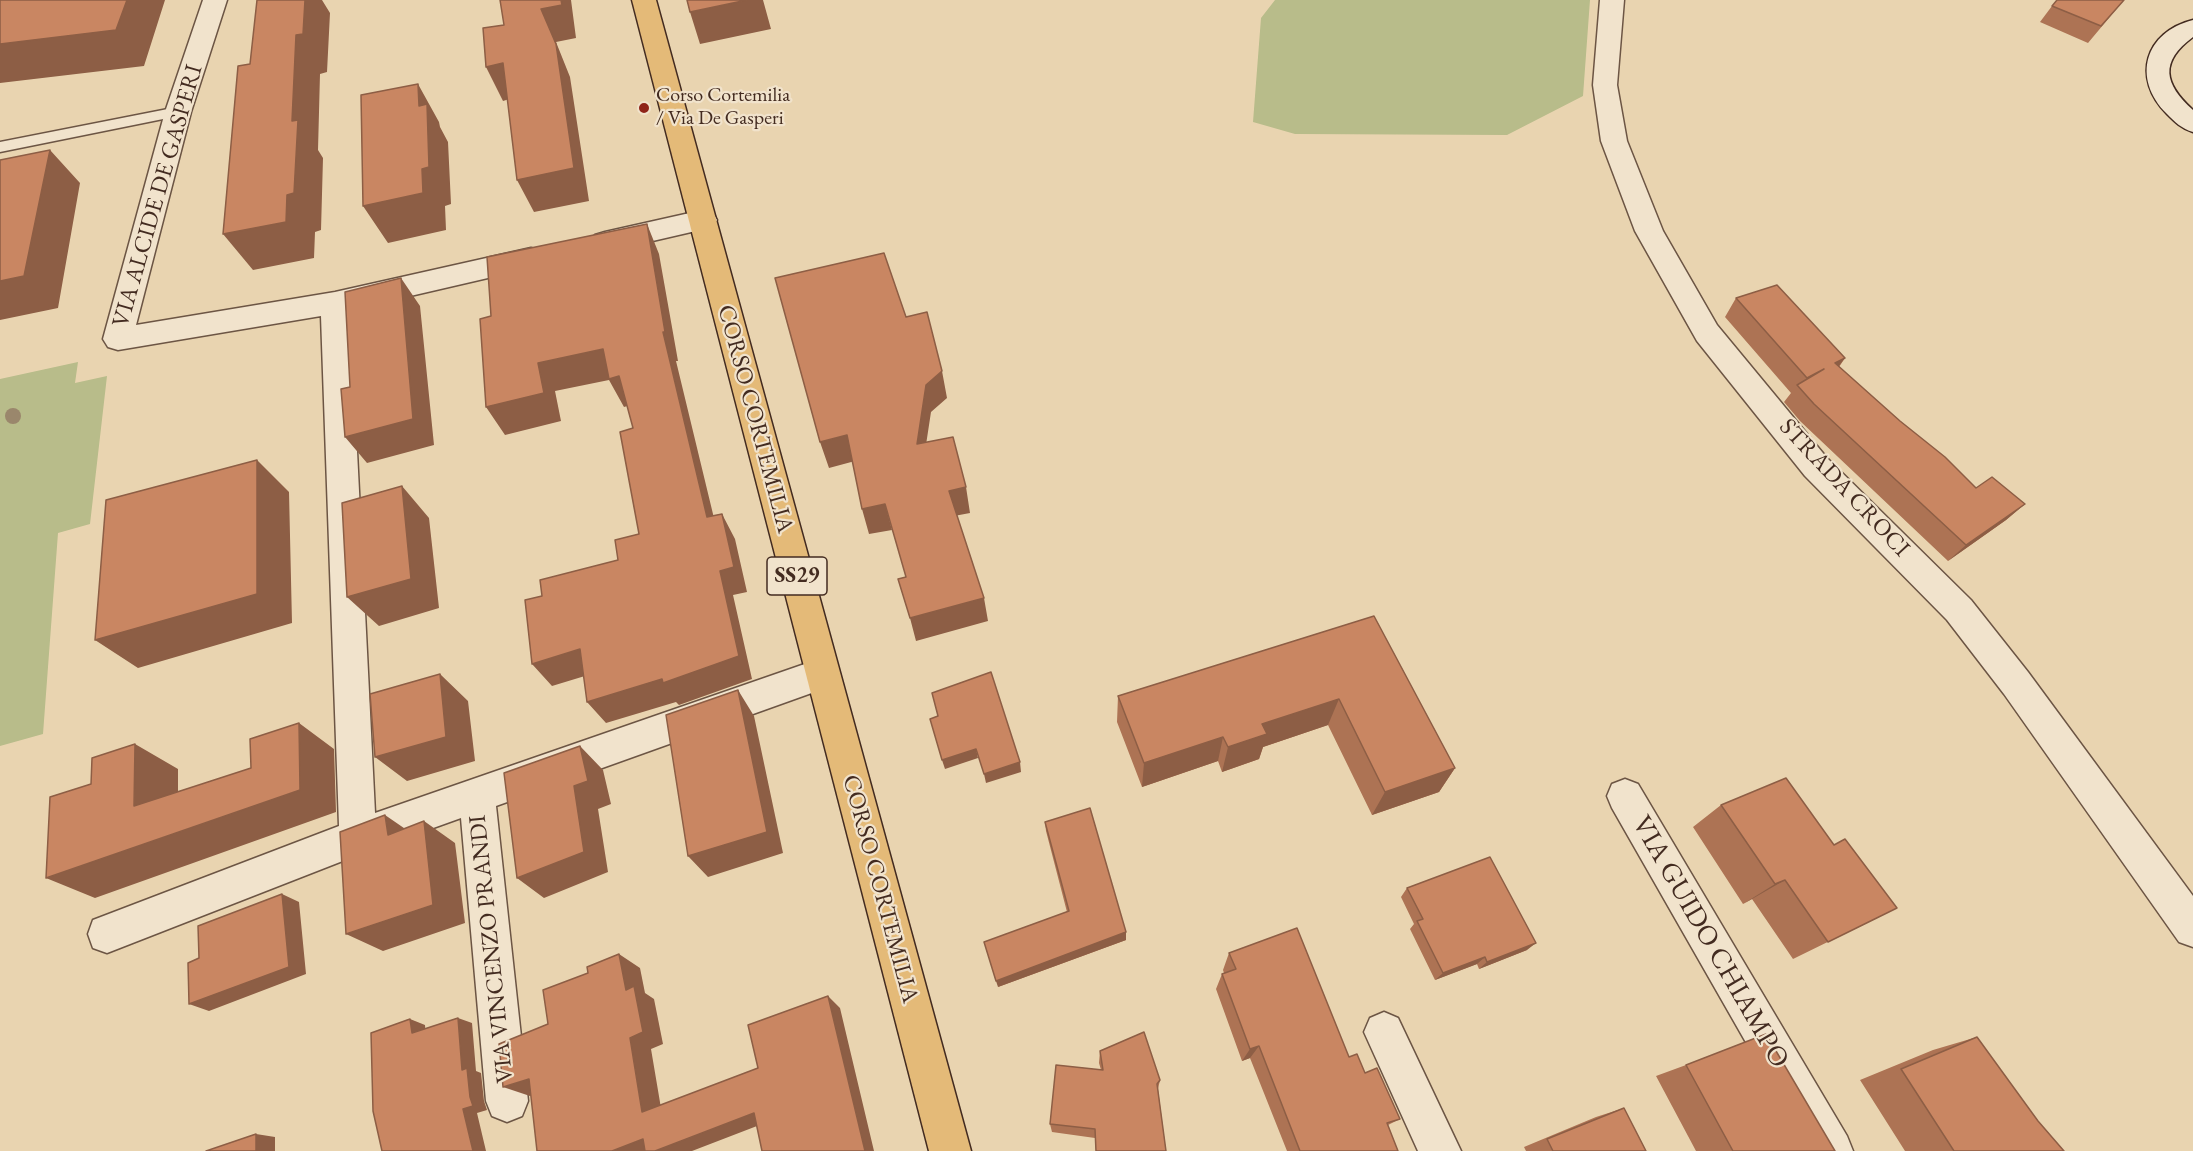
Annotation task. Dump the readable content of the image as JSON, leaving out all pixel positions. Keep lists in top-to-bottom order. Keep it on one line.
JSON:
{"streets":{"main road":["CORSO CORTEMILIA","SS29"],"street":["VIA ALCIDE DE GASPERI","STRADA CROCI","VIA GUIDO CHIAMPO","VIA VINCENZO PRANDI"]},"crossings":[["VIA ALCIDE DE GASPERI","CORSO CORTEMILIA"],["CORSO CORTEMILIA","VIA VINCENZO PRANDI"]],"places":["Corso Cortemilia / Via De Gasperi"]}
